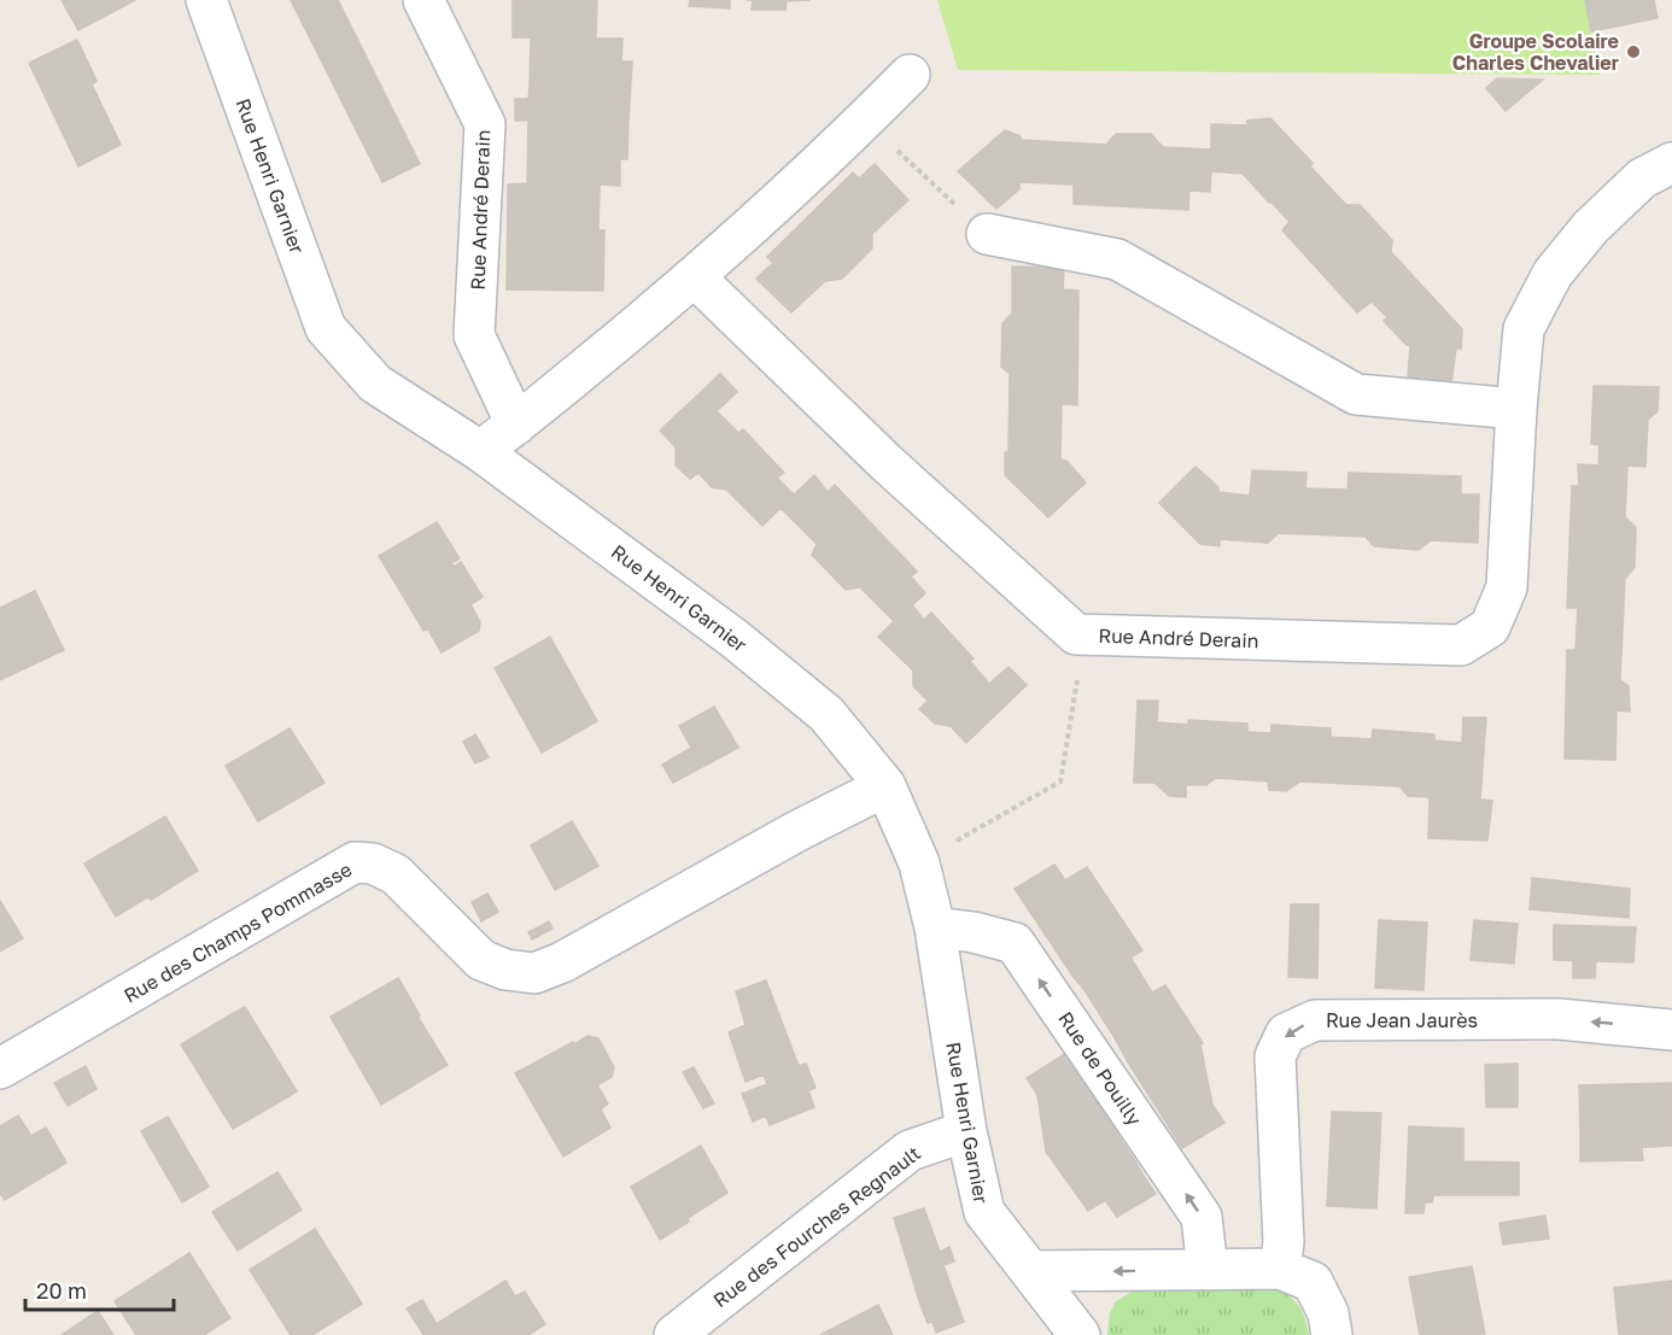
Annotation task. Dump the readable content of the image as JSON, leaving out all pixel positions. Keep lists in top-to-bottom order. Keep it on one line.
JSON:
{"streets":{"street":["Rue Henri Garnier","Rue André Derain","Rue des Champs Pommasse","Rue Jean Jaurès","Rue de Pouilly","Rue des Fourches Regnault"]},"crossings":[["Rue Henri Garnier","Rue des Champs Pommasse"],["Rue Henri Garnier","Rue de Pouilly"],["Rue Henri Garnier","Rue des Fourches Regnault"]],"one_way":["Rue de Pouilly"],"places":["Groupe Scolaire Charles Chevalier"],"scale_bar":"20 m"}
